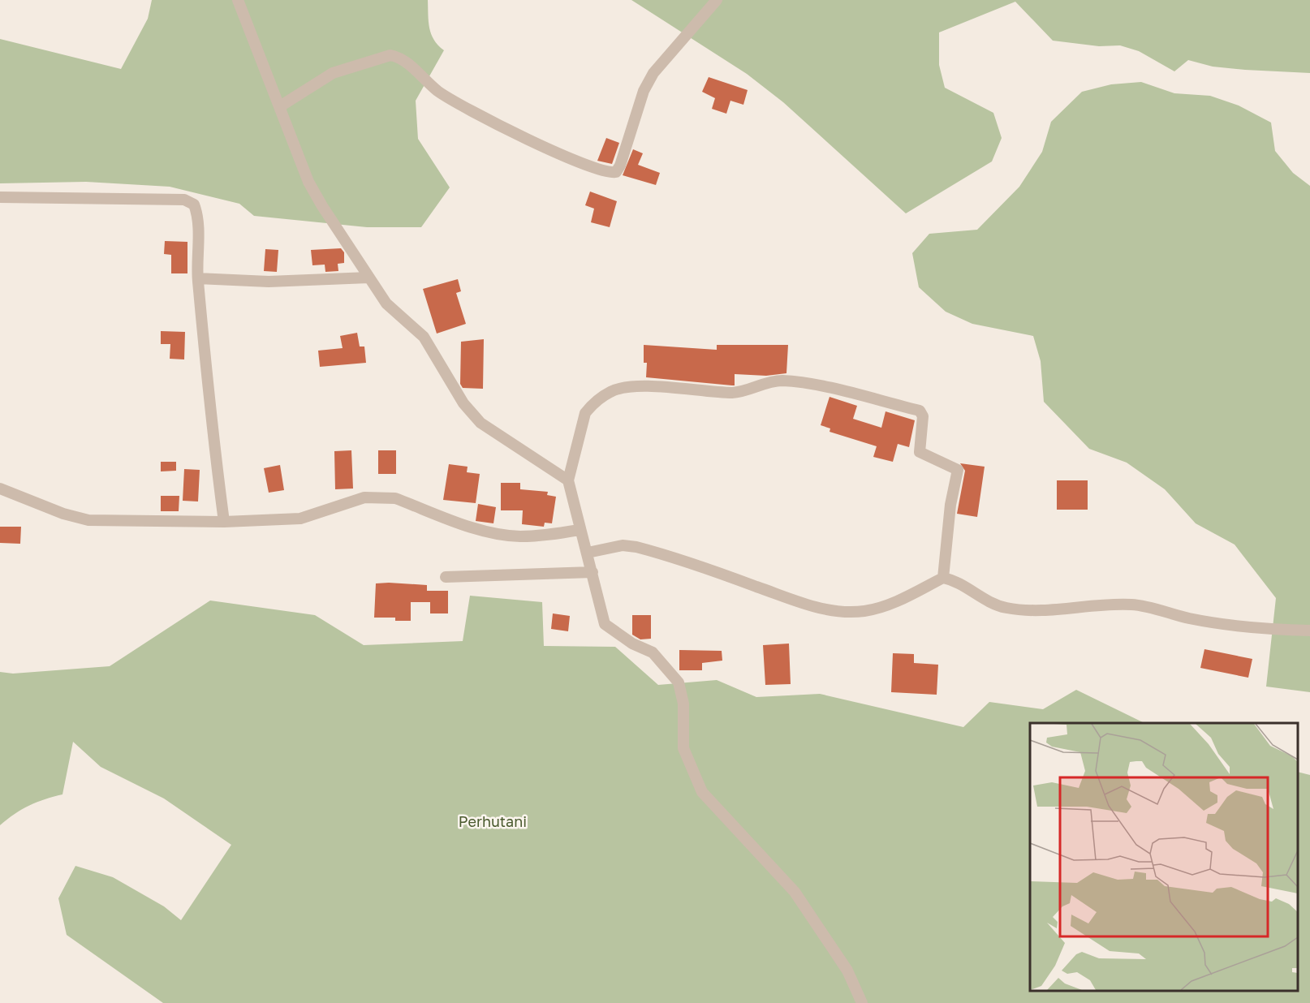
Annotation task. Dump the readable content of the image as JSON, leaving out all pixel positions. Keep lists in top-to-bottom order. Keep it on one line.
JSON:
{"parks":["Perhutani"]}
